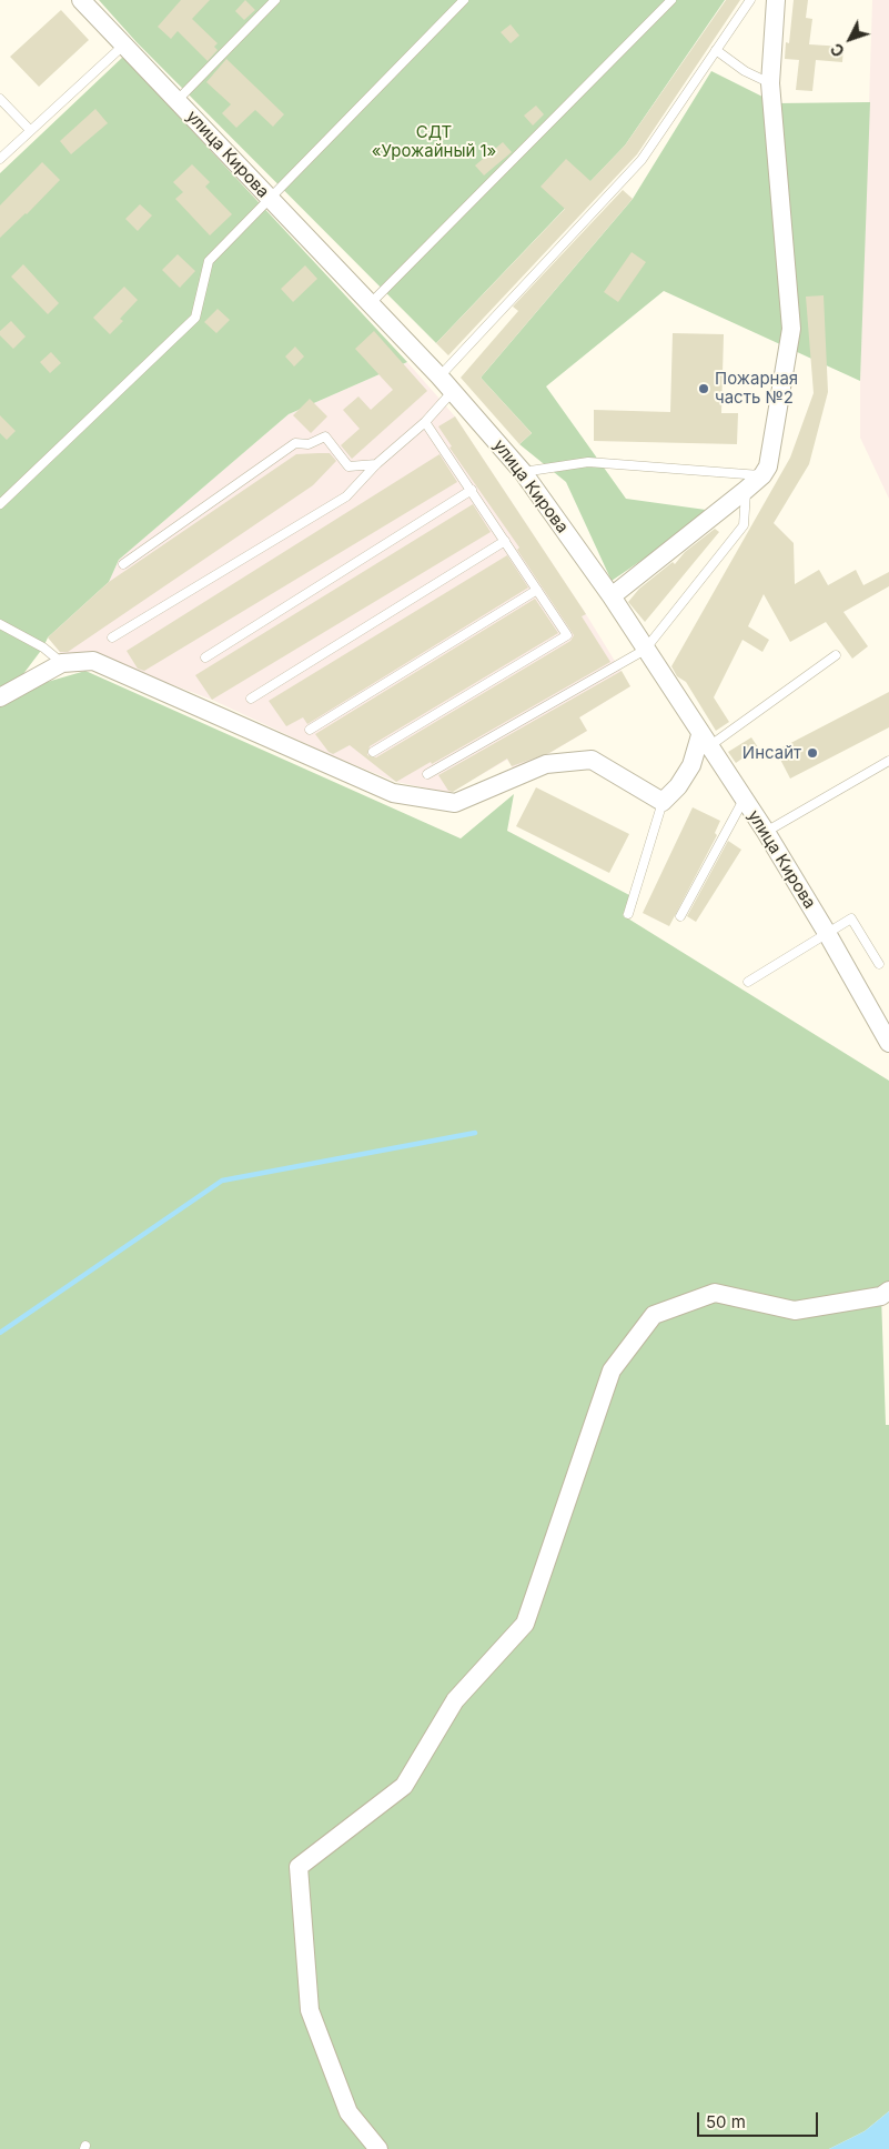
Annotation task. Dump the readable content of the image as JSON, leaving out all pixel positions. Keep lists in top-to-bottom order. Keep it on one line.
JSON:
{"streets":{"street":["улица Кирова"]},"parks":["СДТ «Урожайный 1»"],"places":["Пожарная часть №2","Инсайт"],"scale_bar":"50 m","north":"bottom left"}
